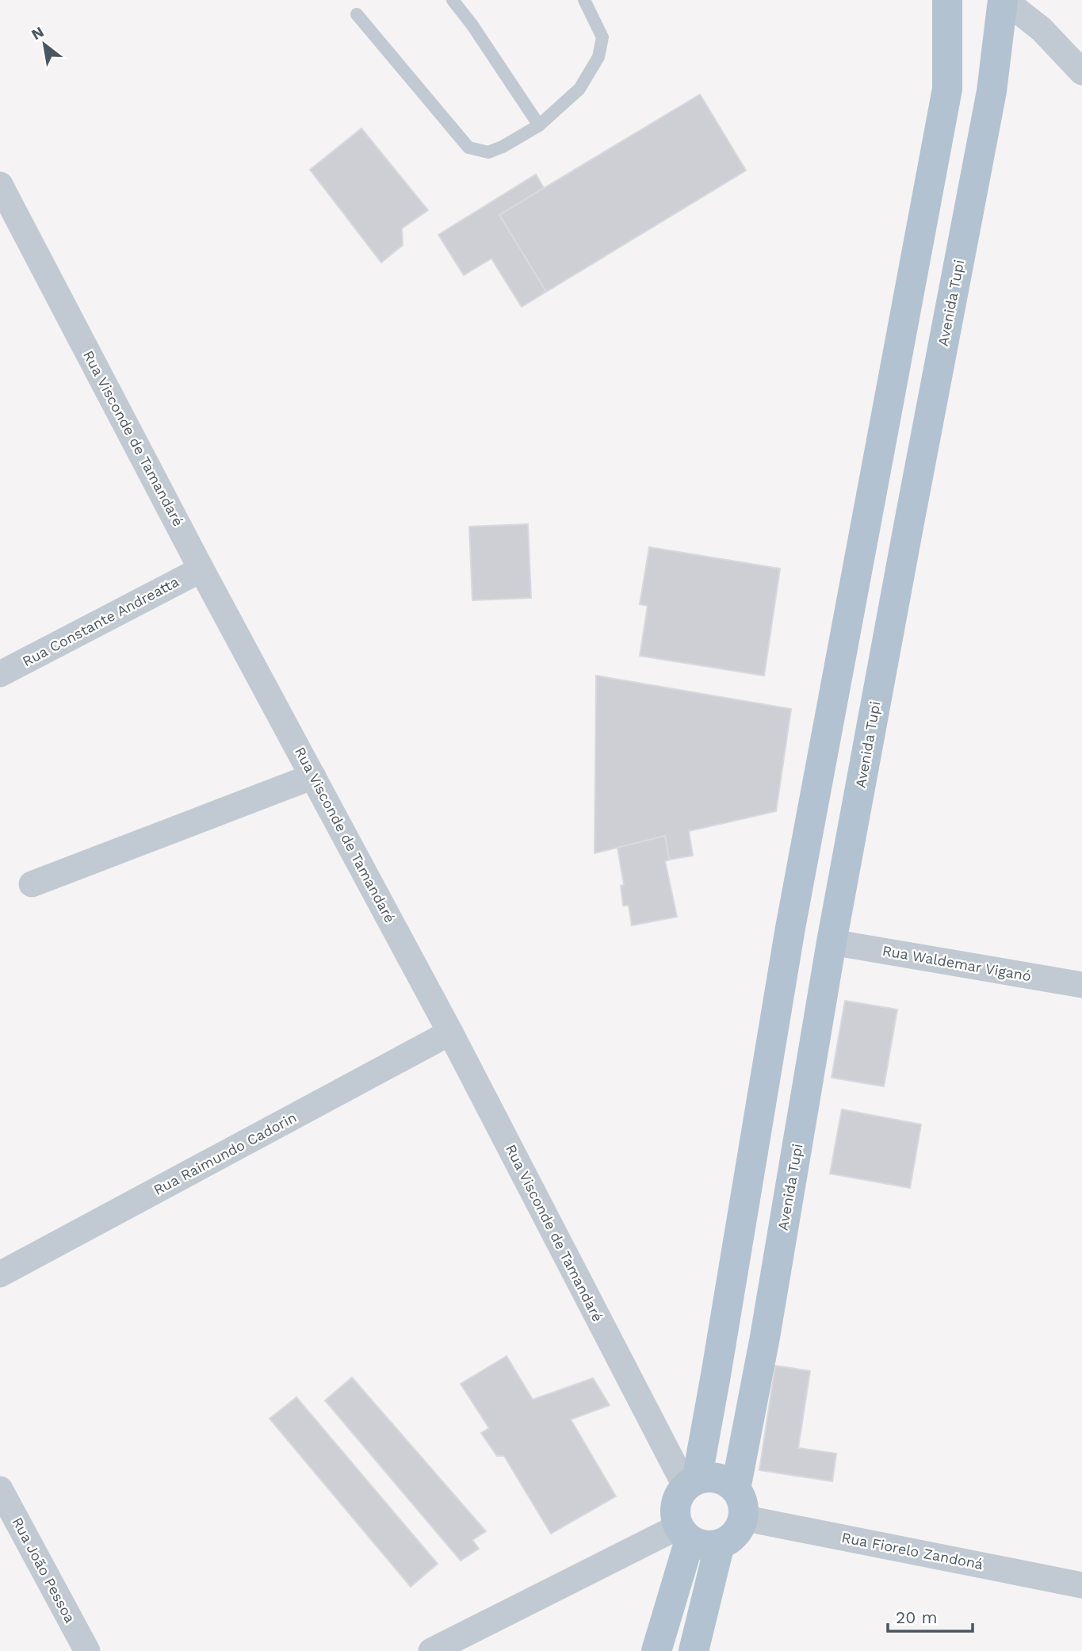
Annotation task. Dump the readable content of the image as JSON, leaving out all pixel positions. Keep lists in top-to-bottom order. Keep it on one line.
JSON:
{"streets":{"main road":["Avenida Tupi"],"street":["Rua Visconde de Tamandaré","Rua Constante Andreatta","Rua Waldemar Viganó","Rua Raimundo Cadorin","Rua Fiorelo Zandoná","Rua João Pessoa"]},"crossings":[["Avenida Tupi","Rua Visconde de Tamandaré"],["Avenida Tupi","Rua Waldemar Viganó"],["Avenida Tupi","Rua Fiorelo Zandoná"],["Rua Visconde de Tamandaré","Rua Constante Andreatta"],["Rua Visconde de Tamandaré","Rua Raimundo Cadorin"],["Rua Visconde de Tamandaré","Rua Fiorelo Zandoná"]],"scale_bar":"20 m","north":"top left"}
